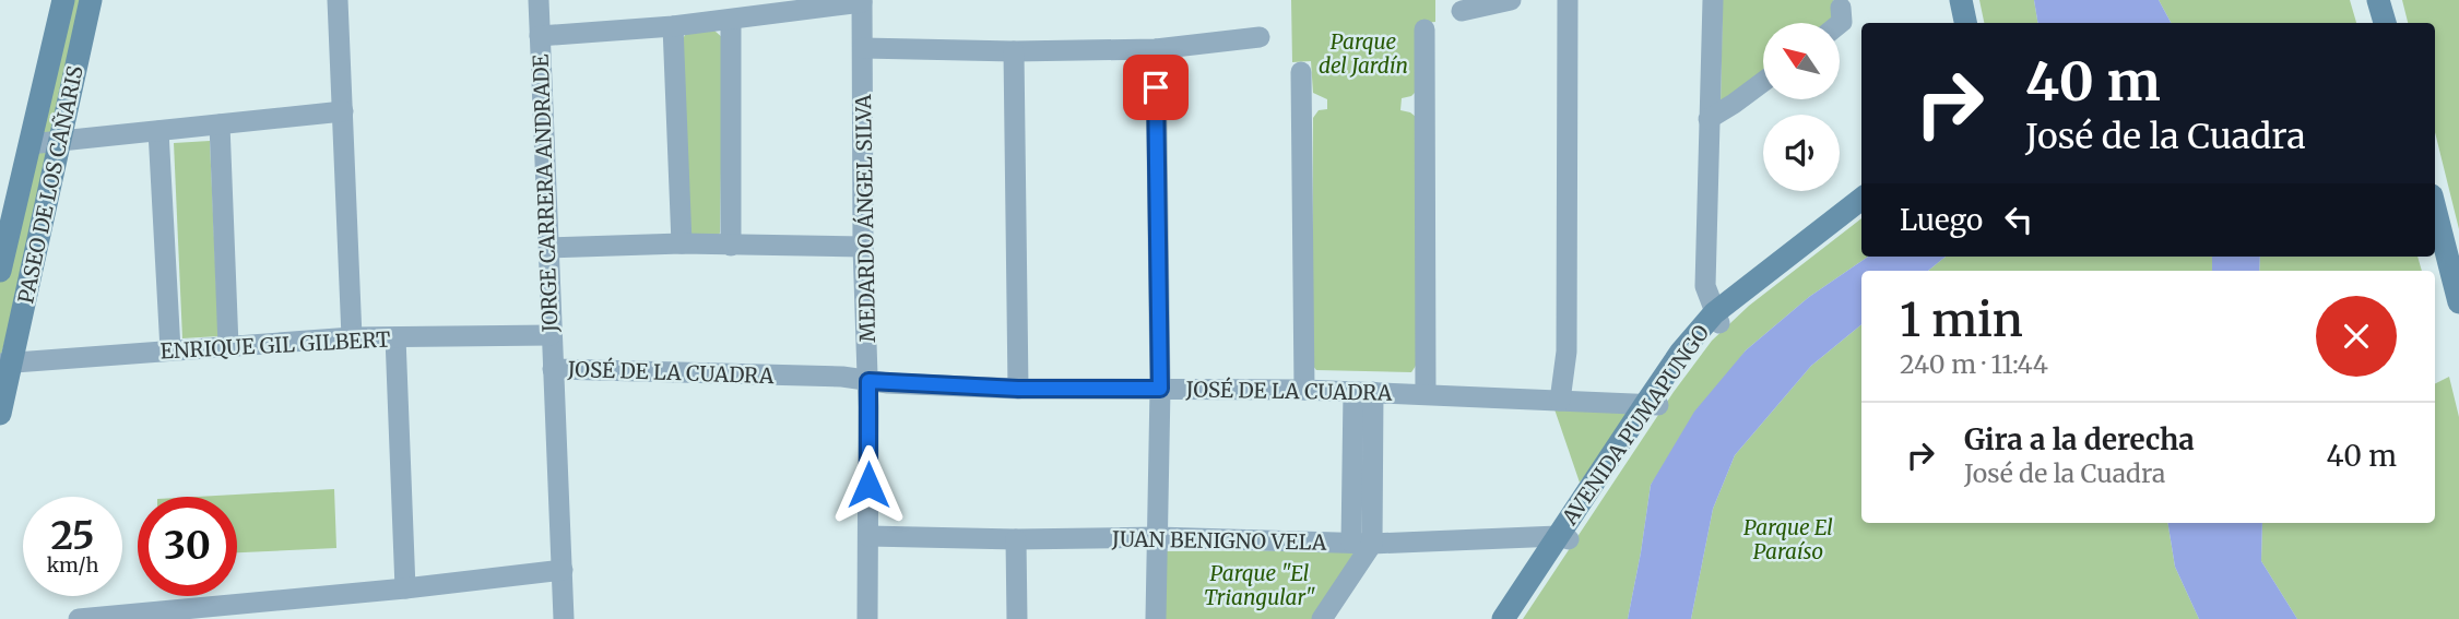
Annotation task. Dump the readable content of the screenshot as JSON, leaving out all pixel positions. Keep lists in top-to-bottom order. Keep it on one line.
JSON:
{"streets":{"main road":["PASEO DE LOS CAÑARIS","AVENIDA PUMAPUNGO"],"street":["JORGE CARRERA ANDRADE","MEDARDO ÁNGEL SILVA","ENRIQUE GIL GILBERT","JOSÉ DE LA CUADRA","JUAN BENIGNO VELA"]},"crossings":[["PASEO DE LOS CAÑARIS","ENRIQUE GIL GILBERT"],["JORGE CARRERA ANDRADE","ENRIQUE GIL GILBERT"],["JORGE CARRERA ANDRADE","JOSÉ DE LA CUADRA"],["MEDARDO ÁNGEL SILVA","JOSÉ DE LA CUADRA"],["MEDARDO ÁNGEL SILVA","JUAN BENIGNO VELA"],["JOSÉ DE LA CUADRA","AVENIDA PUMAPUNGO"],["AVENIDA PUMAPUNGO","JUAN BENIGNO VELA"]],"parks":["Parque del Jardín","Parque El Paraíso","Parque \"El Triangular\""],"north":"top left","page":{"turn":["40 m","José de la Cuadra"],"then":"Luego","heading":["1 min","240 m · 11:44"],"list":[{"name":"Gira a la derecha","note":"José de la Cuadra","value":"40 m"}],"speed":"25 km/h","limit":"30"}}
